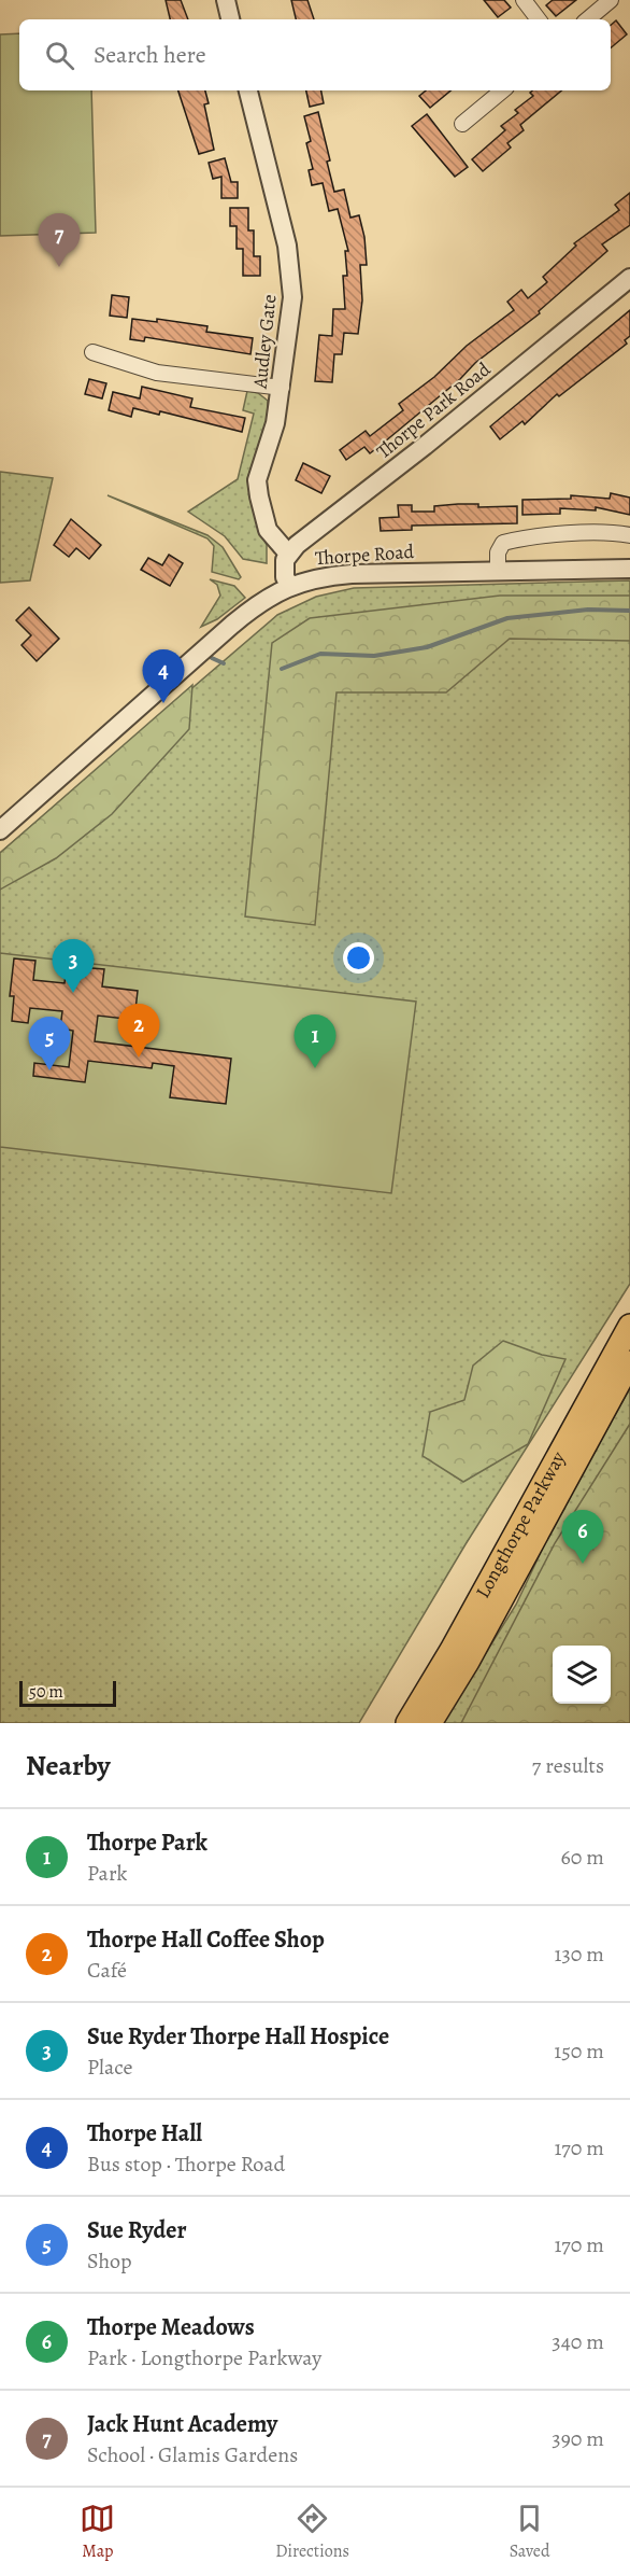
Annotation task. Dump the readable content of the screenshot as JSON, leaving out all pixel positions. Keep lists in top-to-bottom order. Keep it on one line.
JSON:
{"streets":{"main road":["Longthorpe Parkway"],"street":["Audley Gate","Thorpe Park Road","Thorpe Road"]},"crossings":[["Audley Gate","Thorpe Park Road"]],"scale_bar":"50 m","page":{"search":"Search here","pins":["7","4","3","2","1","5","6"],"scale":"50 m","heading":["Nearby","7 results"],"list":[{"mark":"1","name":"Thorpe Park","note":"Park","value":"60 m"},{"mark":"2","name":"Thorpe Hall Coffee Shop","note":"Café","value":"130 m"},{"mark":"3","name":"Sue Ryder Thorpe Hall Hospice","note":"Place","value":"150 m"},{"mark":"4","name":"Thorpe Hall","note":"Bus stop · Thorpe Road","value":"170 m"},{"mark":"5","name":"Sue Ryder","note":"Shop","value":"170 m"},{"mark":"6","name":"Thorpe Meadows","note":"Park · Longthorpe Parkway","value":"340 m"},{"mark":"7","name":"Jack Hunt Academy","note":"School · Glamis Gardens","value":"390 m"}],"nav":["Map","Directions","Saved"]}}
